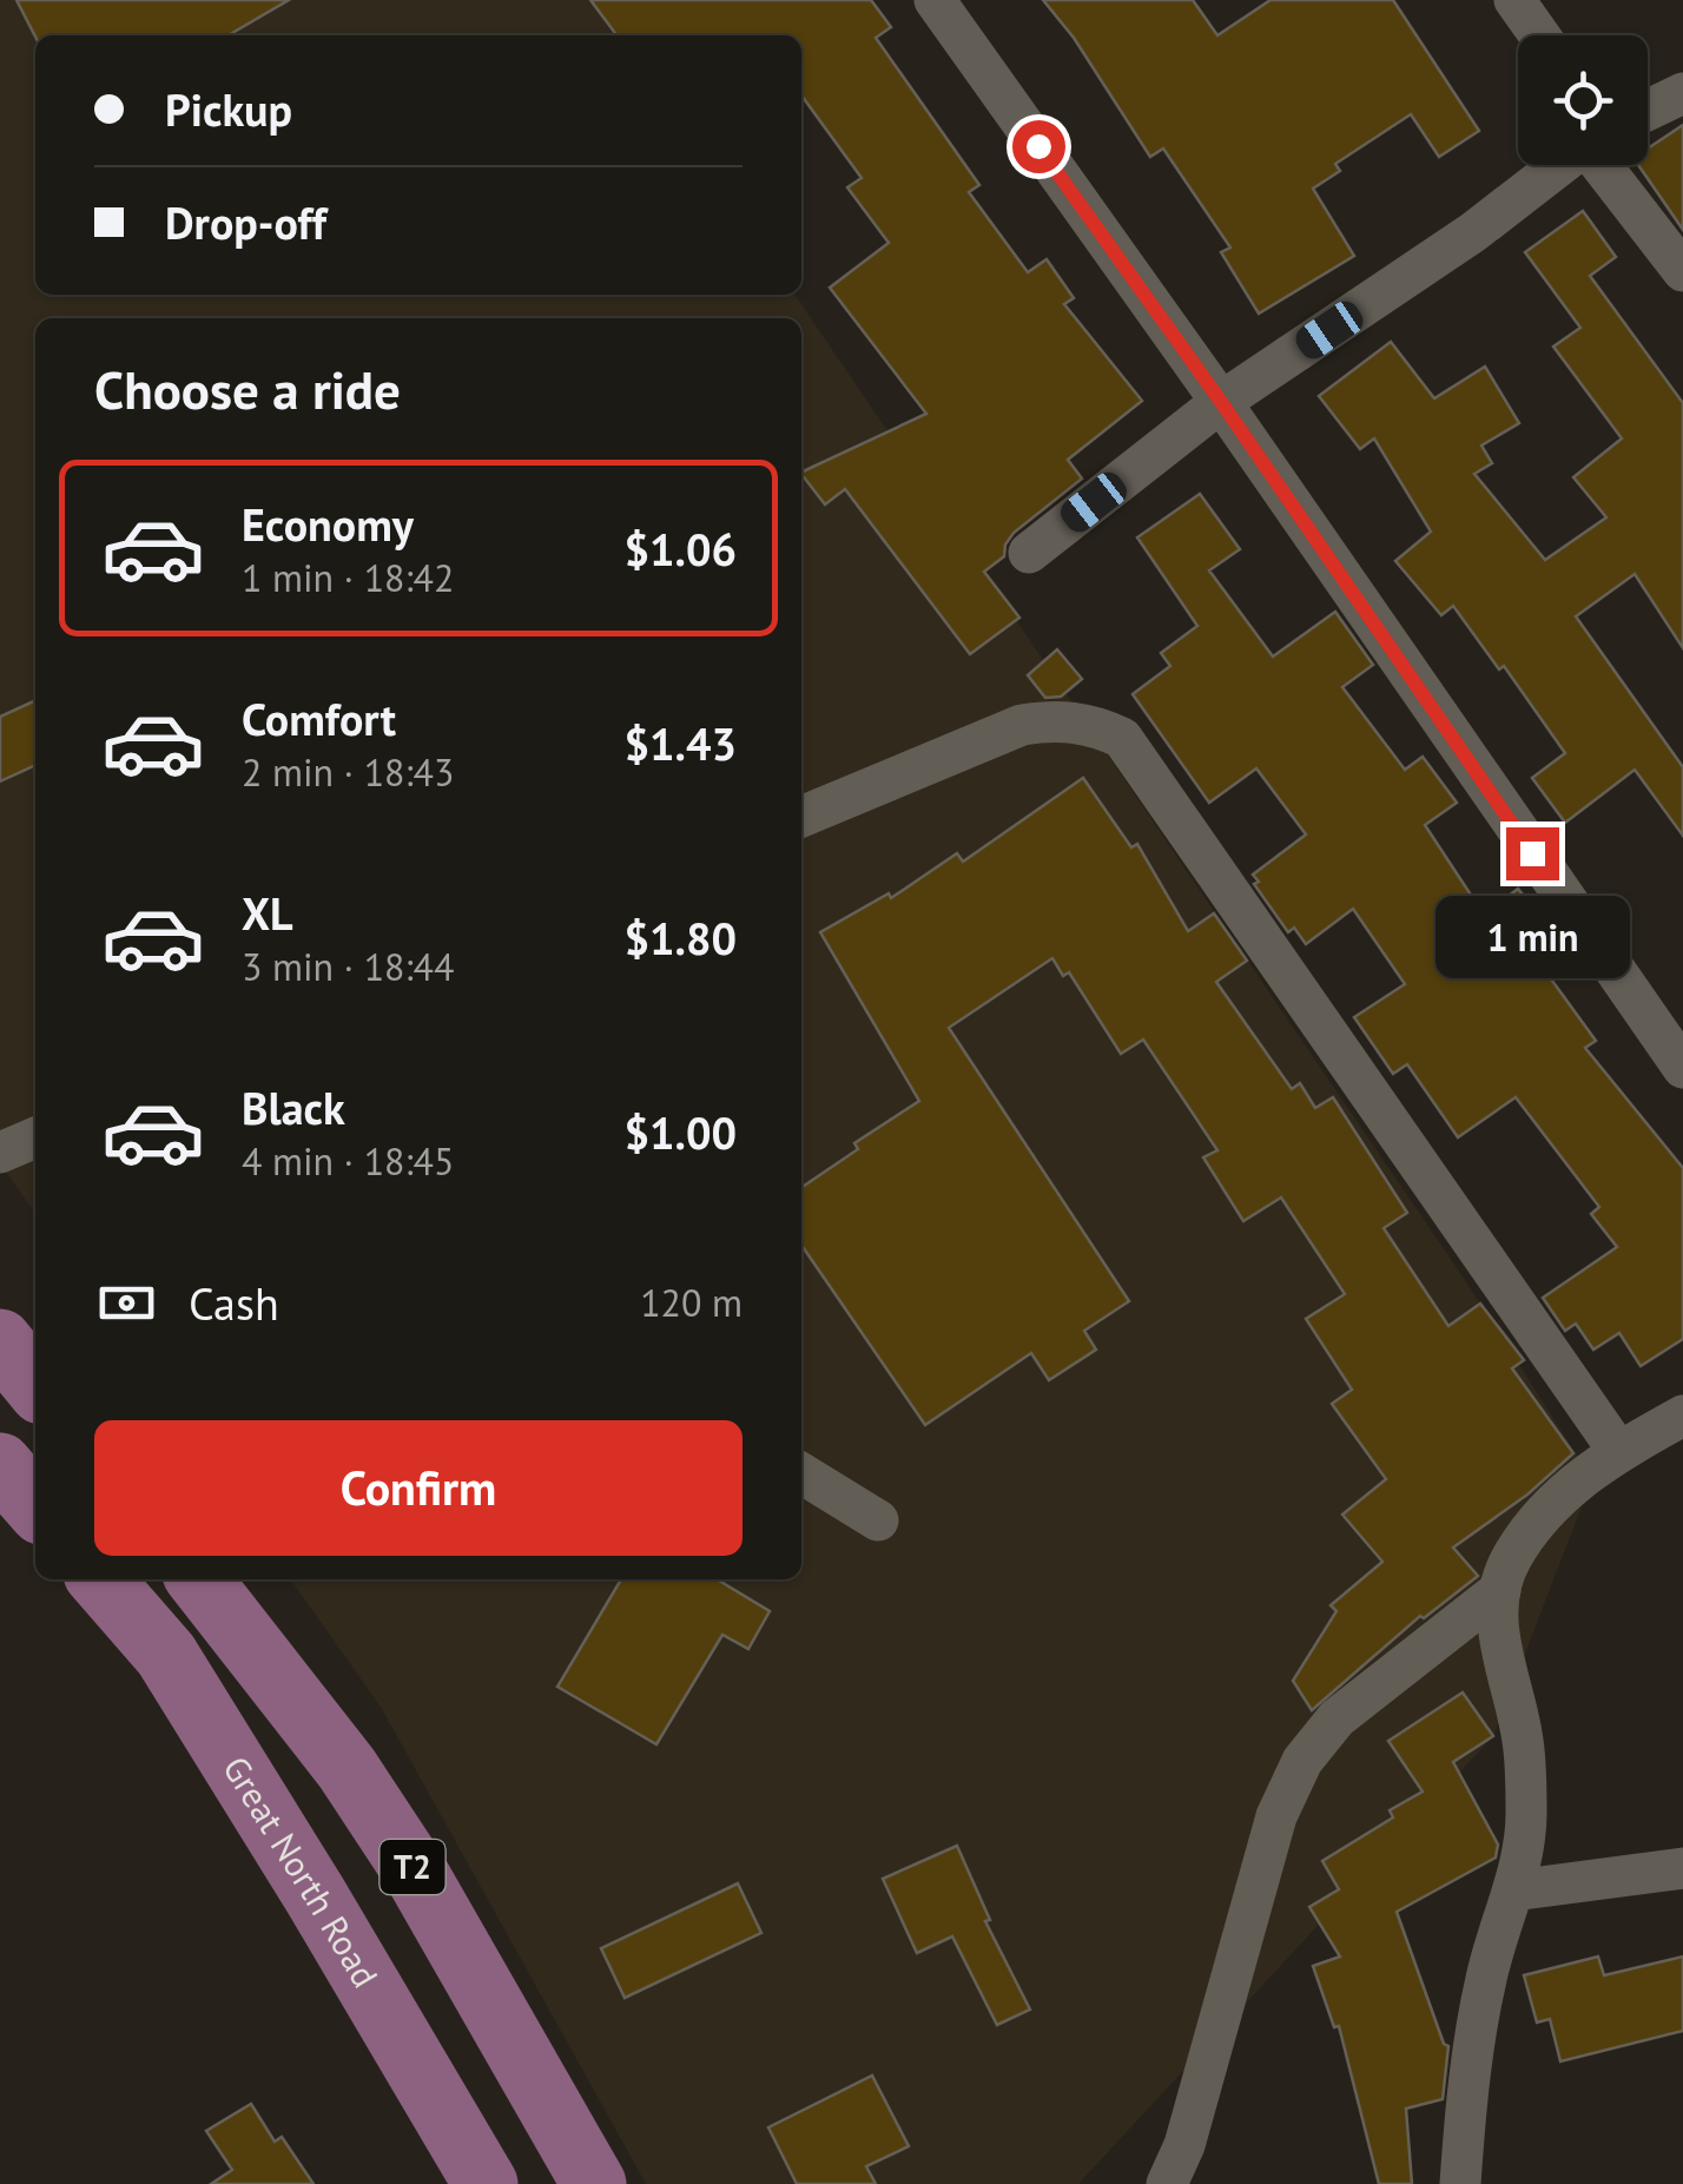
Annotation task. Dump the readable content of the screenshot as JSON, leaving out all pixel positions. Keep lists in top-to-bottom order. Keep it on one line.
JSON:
{"streets":{"main road":["T2","Great North Road"]},"page":{"banner":["Pickup","Drop-off"],"heading":"Choose a ride","list":[{"name":"Economy","note":"1 min · 18:42","value":"$1.06"},{"name":"Comfort","note":"2 min · 18:43","value":"$1.43"},{"name":"XL","note":"3 min · 18:44","value":"$1.80"},{"name":"Black","note":"4 min · 18:45","value":"$1.00"}],"bubble":"1 min","pay":["Cash","120 m"],"buttons":"Confirm"}}
